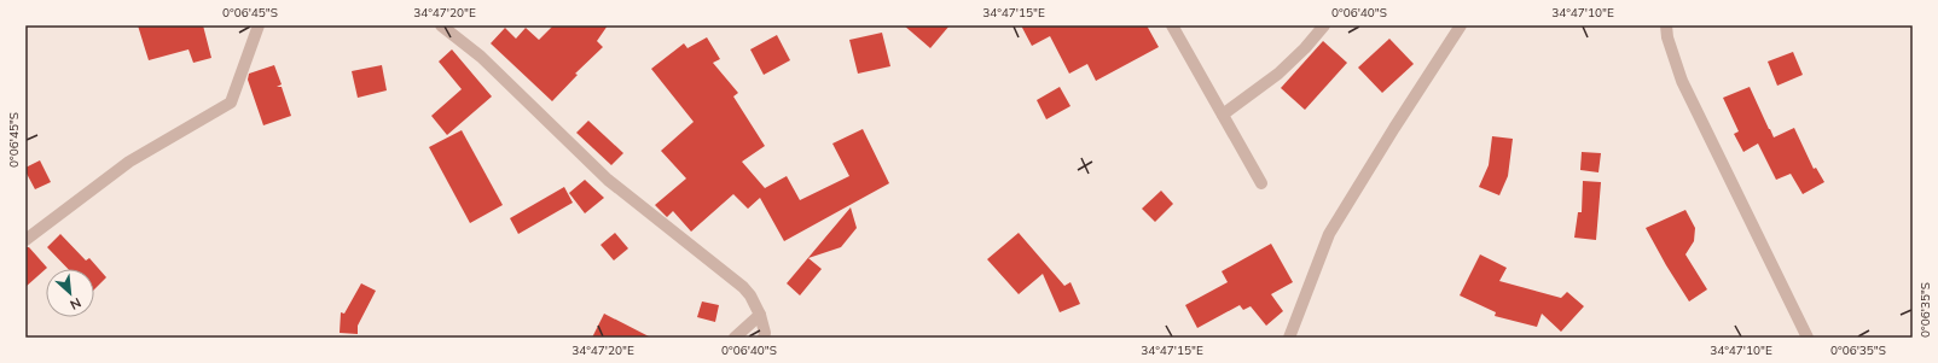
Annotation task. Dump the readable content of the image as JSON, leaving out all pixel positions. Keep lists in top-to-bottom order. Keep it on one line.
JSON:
{"north":"bottom right","coordinates":["0°06'45\"S","34°47'20\"E","34°47'15\"E","0°06'40\"S","34°47'10\"E","0°06'35\"S"]}
